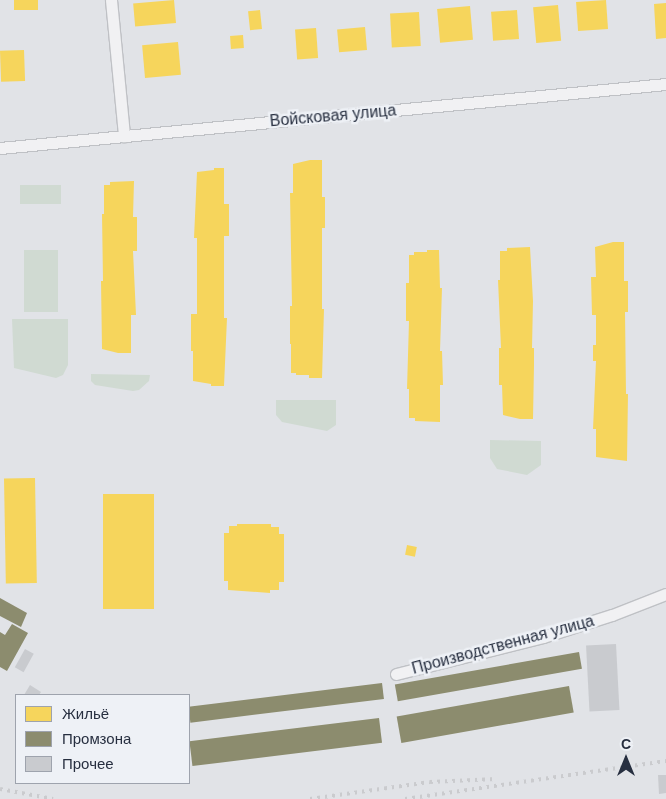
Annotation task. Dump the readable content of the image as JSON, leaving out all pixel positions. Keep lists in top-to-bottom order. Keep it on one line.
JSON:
{"streets":{"street":["Войсковая улица","Производственная улица"]},"legend":["Жильё","Промзона","Прочее"],"north":"top"}
